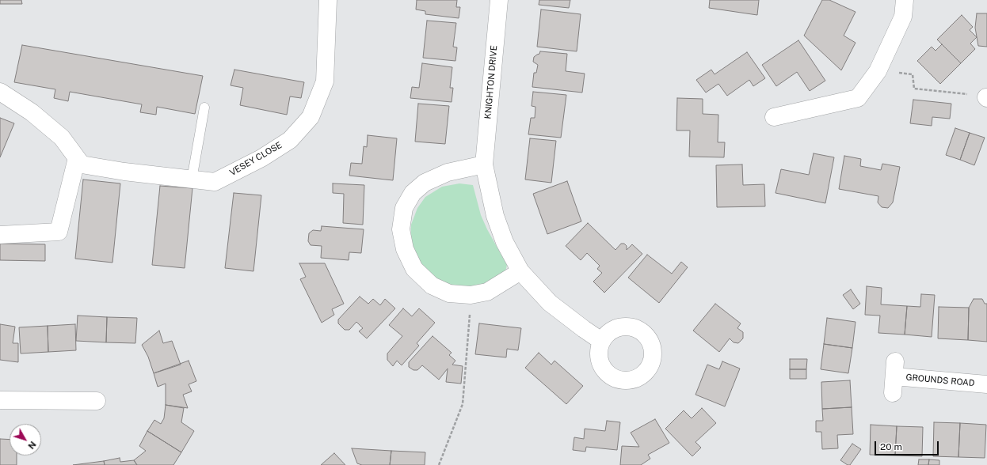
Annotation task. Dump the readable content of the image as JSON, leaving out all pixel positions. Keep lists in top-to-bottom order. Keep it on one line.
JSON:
{"streets":{"street":["KNIGHTON DRIVE","VESEY CLOSE","GROUNDS ROAD"]},"scale_bar":"20 m","north":"bottom right"}
